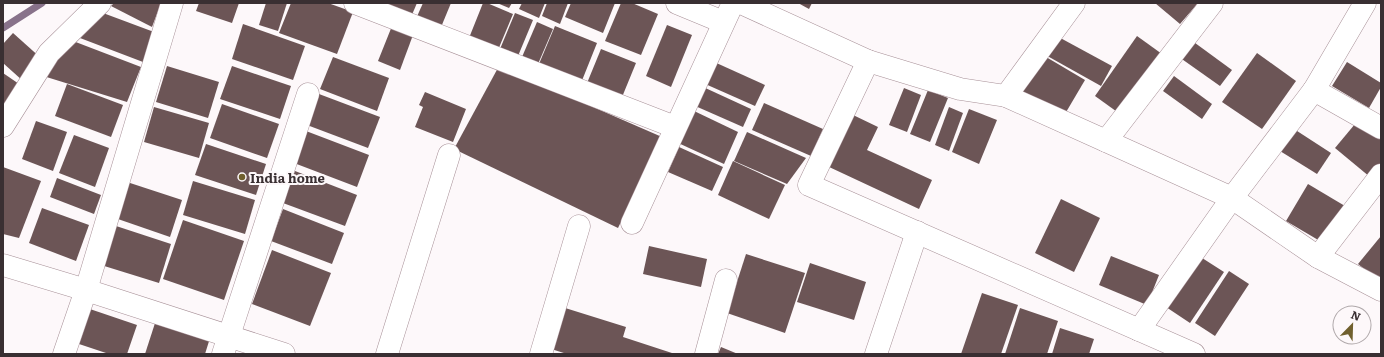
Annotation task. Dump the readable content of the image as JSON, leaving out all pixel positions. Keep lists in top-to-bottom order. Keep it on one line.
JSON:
{"places":["India home"],"north":"top right"}
